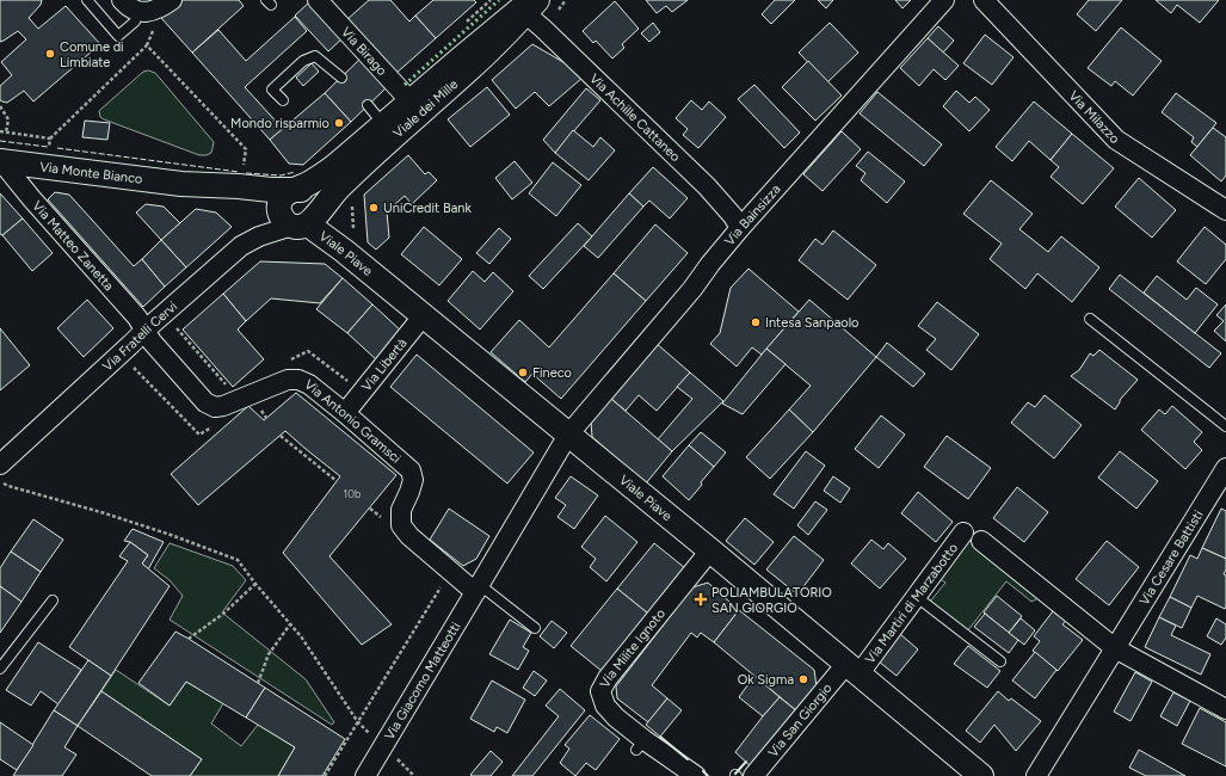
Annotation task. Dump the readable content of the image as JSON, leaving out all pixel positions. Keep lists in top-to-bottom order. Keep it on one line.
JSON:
{"streets":{"street":["Via Birago","Viale dei Mille","Via Milazzo","Via Achille Cattaneo","Via Monte Bianco","Via Bainsizza","Via Matteo Zanetta","Viale Piave","Via Fratelli Cervi","Via Libertà","Via Antonio Gramsci","Via Cesare Battisti","Via Martiri di Marzabotto","Via Milite Ignoto","Via Giacomo Matteotti","Via San Giorgio"]},"crossings":[["Via Birago","Viale dei Mille"],["Viale dei Mille","Via Achille Cattaneo"],["Viale dei Mille","Viale Piave"],["Viale dei Mille","Via Fratelli Cervi"],["Via Achille Cattaneo","Via Bainsizza"],["Via Monte Bianco","Via Matteo Zanetta"],["Via Monte Bianco","Viale Piave"],["Via Bainsizza","Viale Piave"],["Via Bainsizza","Via Giacomo Matteotti"],["Via Matteo Zanetta","Via Fratelli Cervi"],["Via Matteo Zanetta","Via Antonio Gramsci"],["Viale Piave","Via Fratelli Cervi"],["Viale Piave","Via Libertà"],["Viale Piave","Via Martiri di Marzabotto"],["Viale Piave","Via Milite Ignoto"],["Viale Piave","Via Giacomo Matteotti"],["Viale Piave","Via San Giorgio"],["Via Fratelli Cervi","Via Antonio Gramsci"],["Via Libertà","Via Antonio Gramsci"],["Via Antonio Gramsci","Via Giacomo Matteotti"],["Via Martiri di Marzabotto","Via San Giorgio"]],"places":{"other":["Comune di Limbiate","Mondo risparmio","UniCredit Bank","Intesa Sanpaolo","Fineco","Ok Sigma"],"health":["POLIAMBULATORIO SAN GIORGIO"]},"house_numbers":["10b"]}
